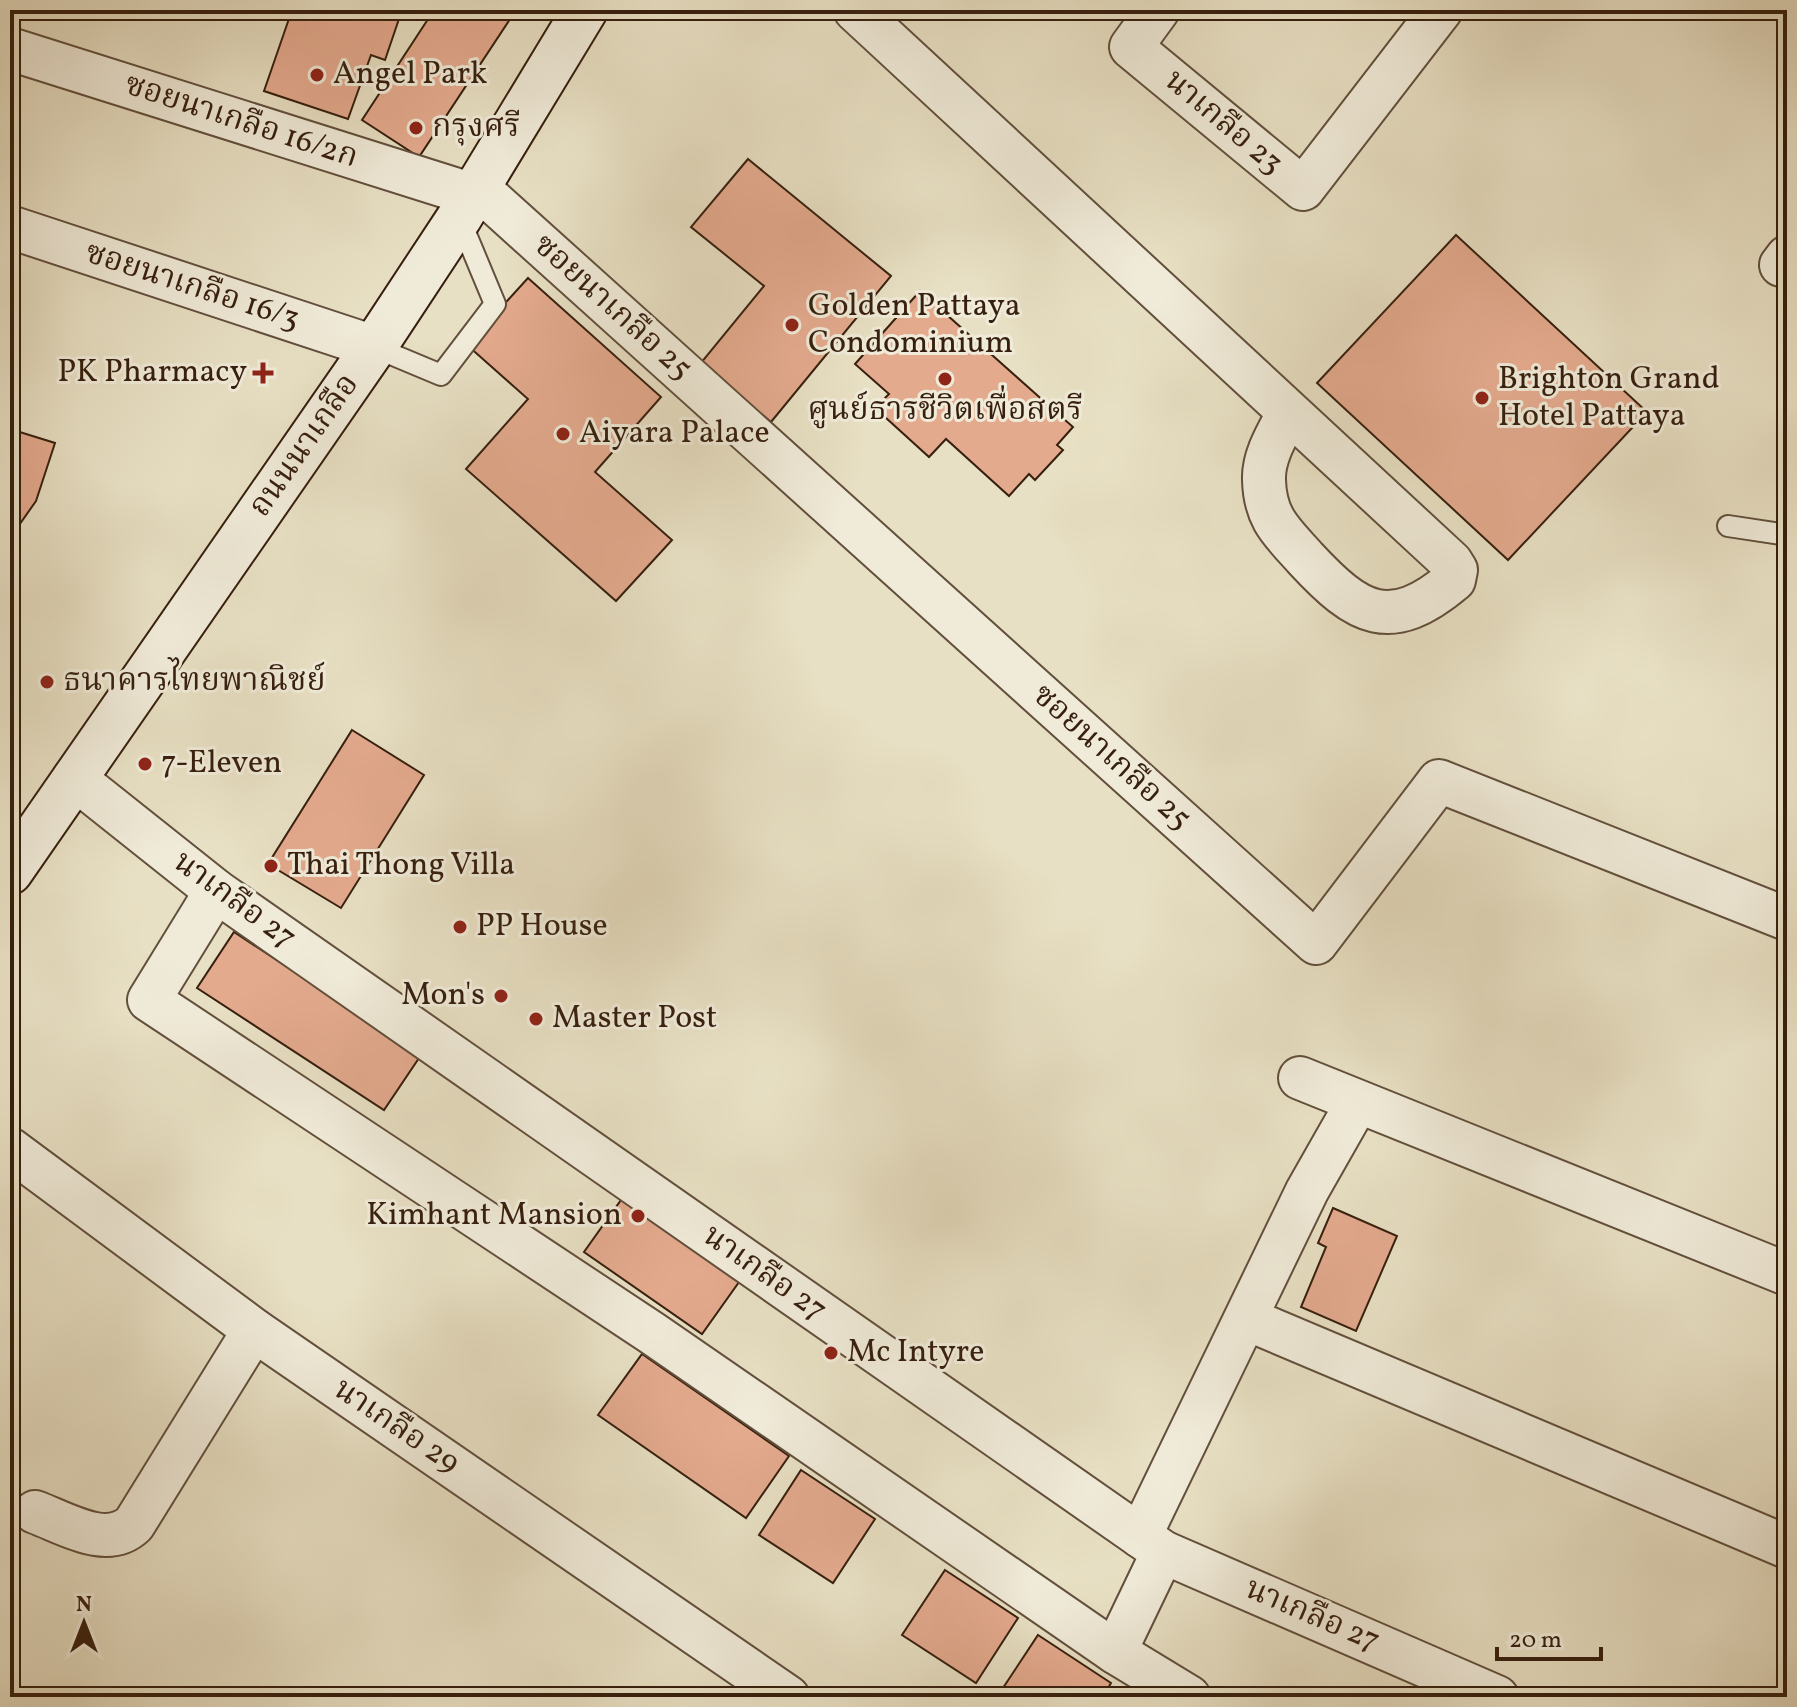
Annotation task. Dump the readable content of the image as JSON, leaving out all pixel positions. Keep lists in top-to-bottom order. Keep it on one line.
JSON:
{"streets":{"street":["ซอยนาเกลือ 16/2ก","นาเกลือ 23","ซอยนาเกลือ 16/3","ซอยนาเกลือ 25","ถนนนาเกลือ","นาเกลือ 27","นาเกลือ 29"]},"crossings":[["ซอยนาเกลือ 16/2ก","ซอยนาเกลือ 25"],["ซอยนาเกลือ 16/2ก","ถนนนาเกลือ"],["ซอยนาเกลือ 16/3","ถนนนาเกลือ"],["ซอยนาเกลือ 25","ถนนนาเกลือ"],["ถนนนาเกลือ","นาเกลือ 27"]],"places":{"other":["Angel Park","กรุงศรี","Golden Pattaya Condominium","ศูนย์ธารชีวิตเพื่อสตรี","Brighton Grand Hotel Pattaya","Aiyara Palace","ธนาคารไทยพาณิชย์","7-Eleven","Thai Thong Villa","PP House","Mon's","Master Post","Kimhant Mansion","Mc Intyre"],"health":["PK Pharmacy"]},"scale_bar":"20 m","north":"top"}
